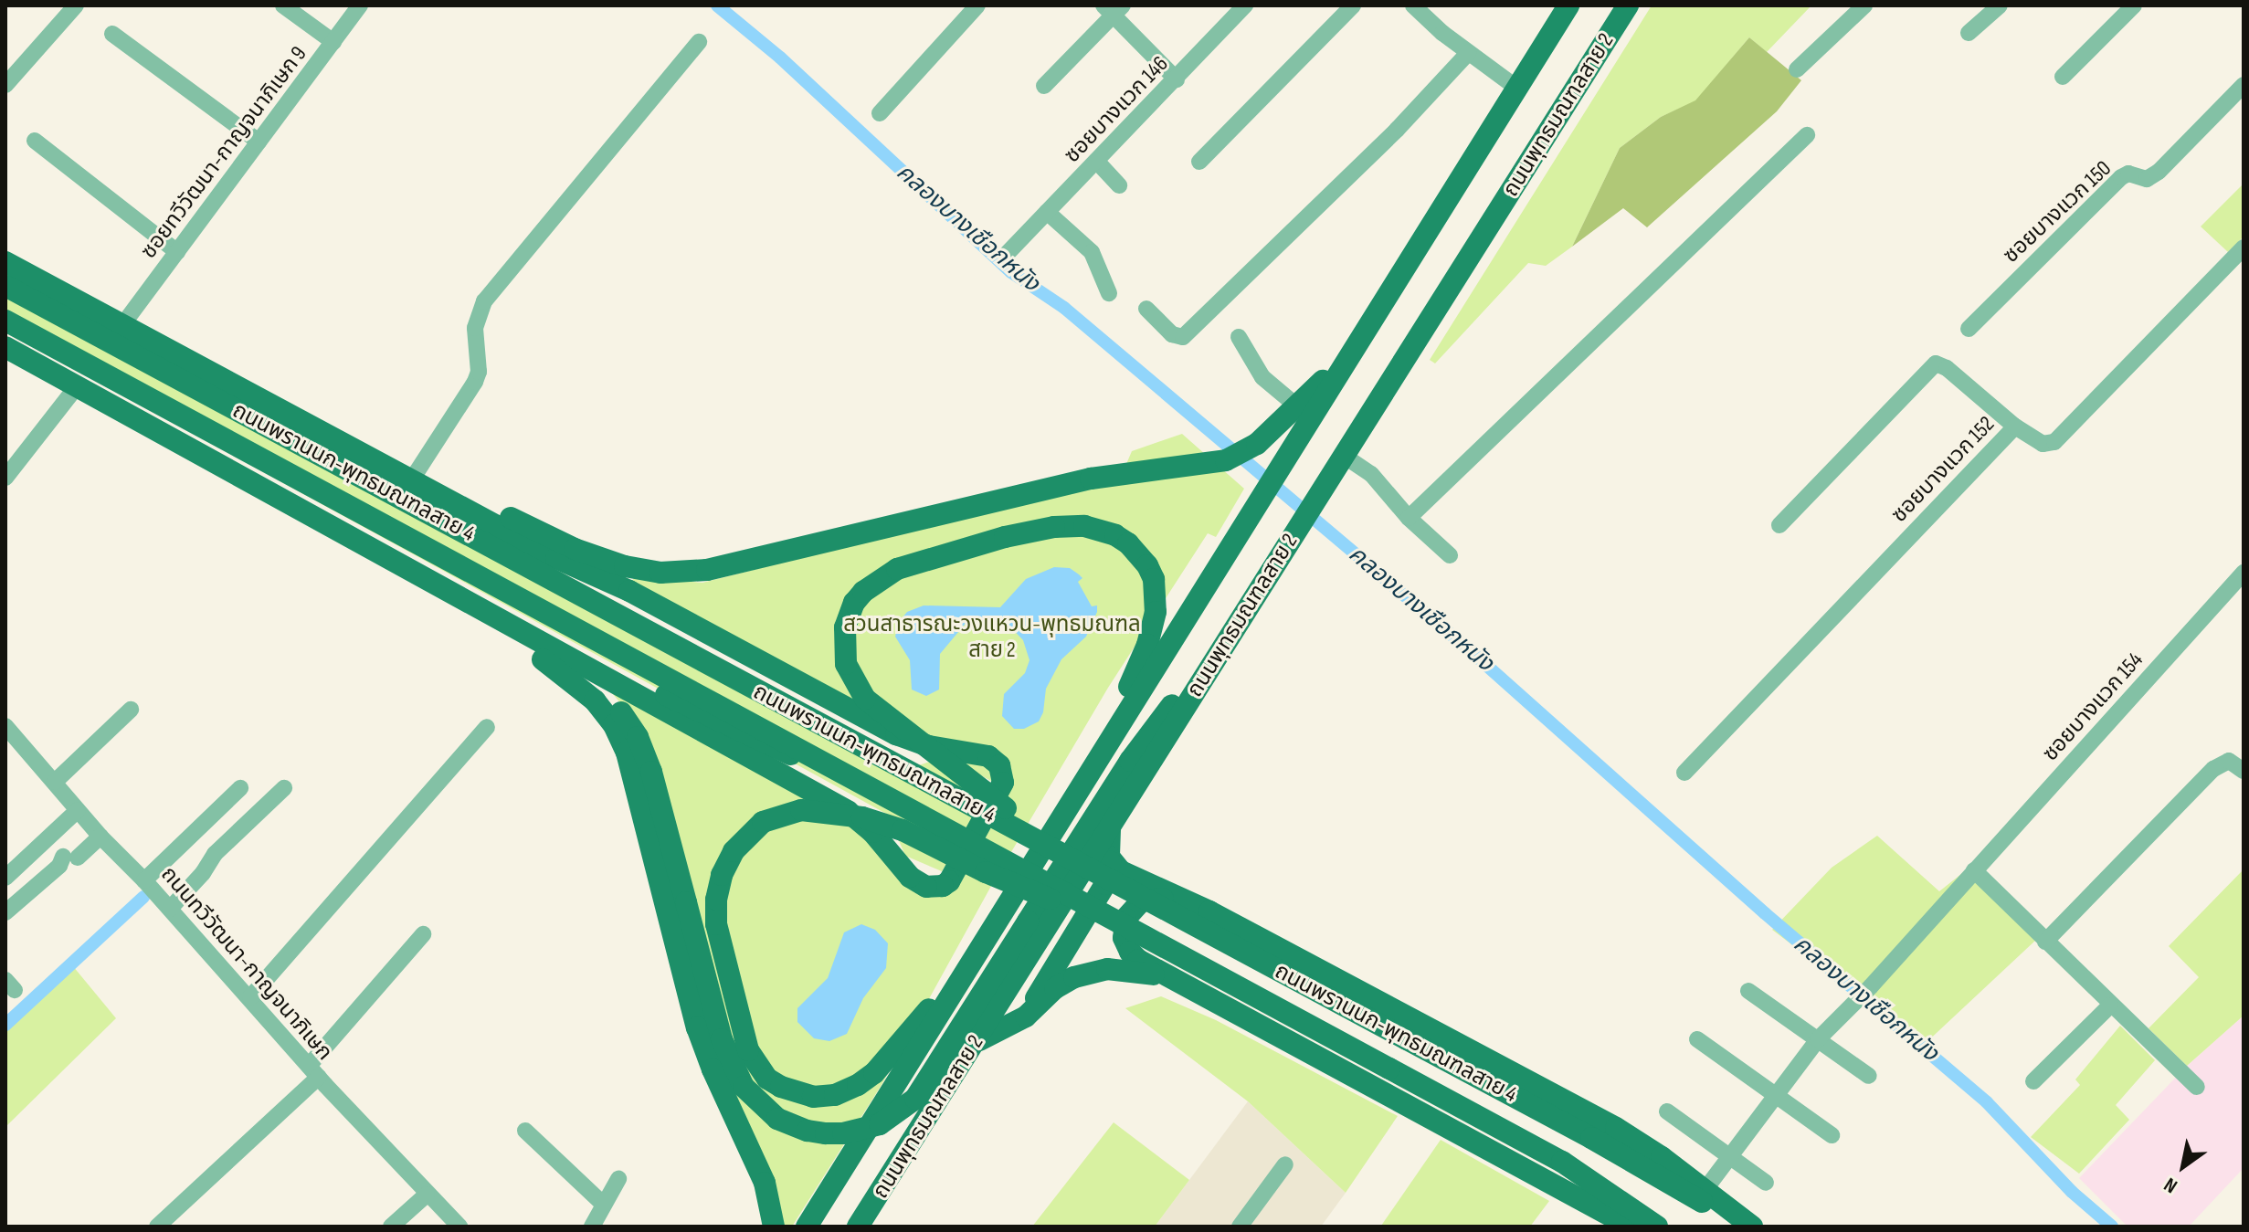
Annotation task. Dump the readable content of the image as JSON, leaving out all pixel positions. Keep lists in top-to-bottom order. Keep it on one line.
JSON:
{"streets":{"main road":["ถนนพุทธมณฑลสาย 2","ถนนพรานนก-พุทธมณฑลสาย 4"],"street":["ซอยบางแวก 146","ซอยทวีวัฒนา-กาญจนาภิเษก 9","ซอยบางแวก 150","ซอยบางแวก 152","ซอยบางแวก 154","ถนนทวีวัฒนา-กาญจนาภิเษก"]},"water":["คลองบางเชือกหนัง"],"parks":["สวนสาธารณะวงแหวน-พุทธมณฑล สาย 2"],"north":"bottom left"}
